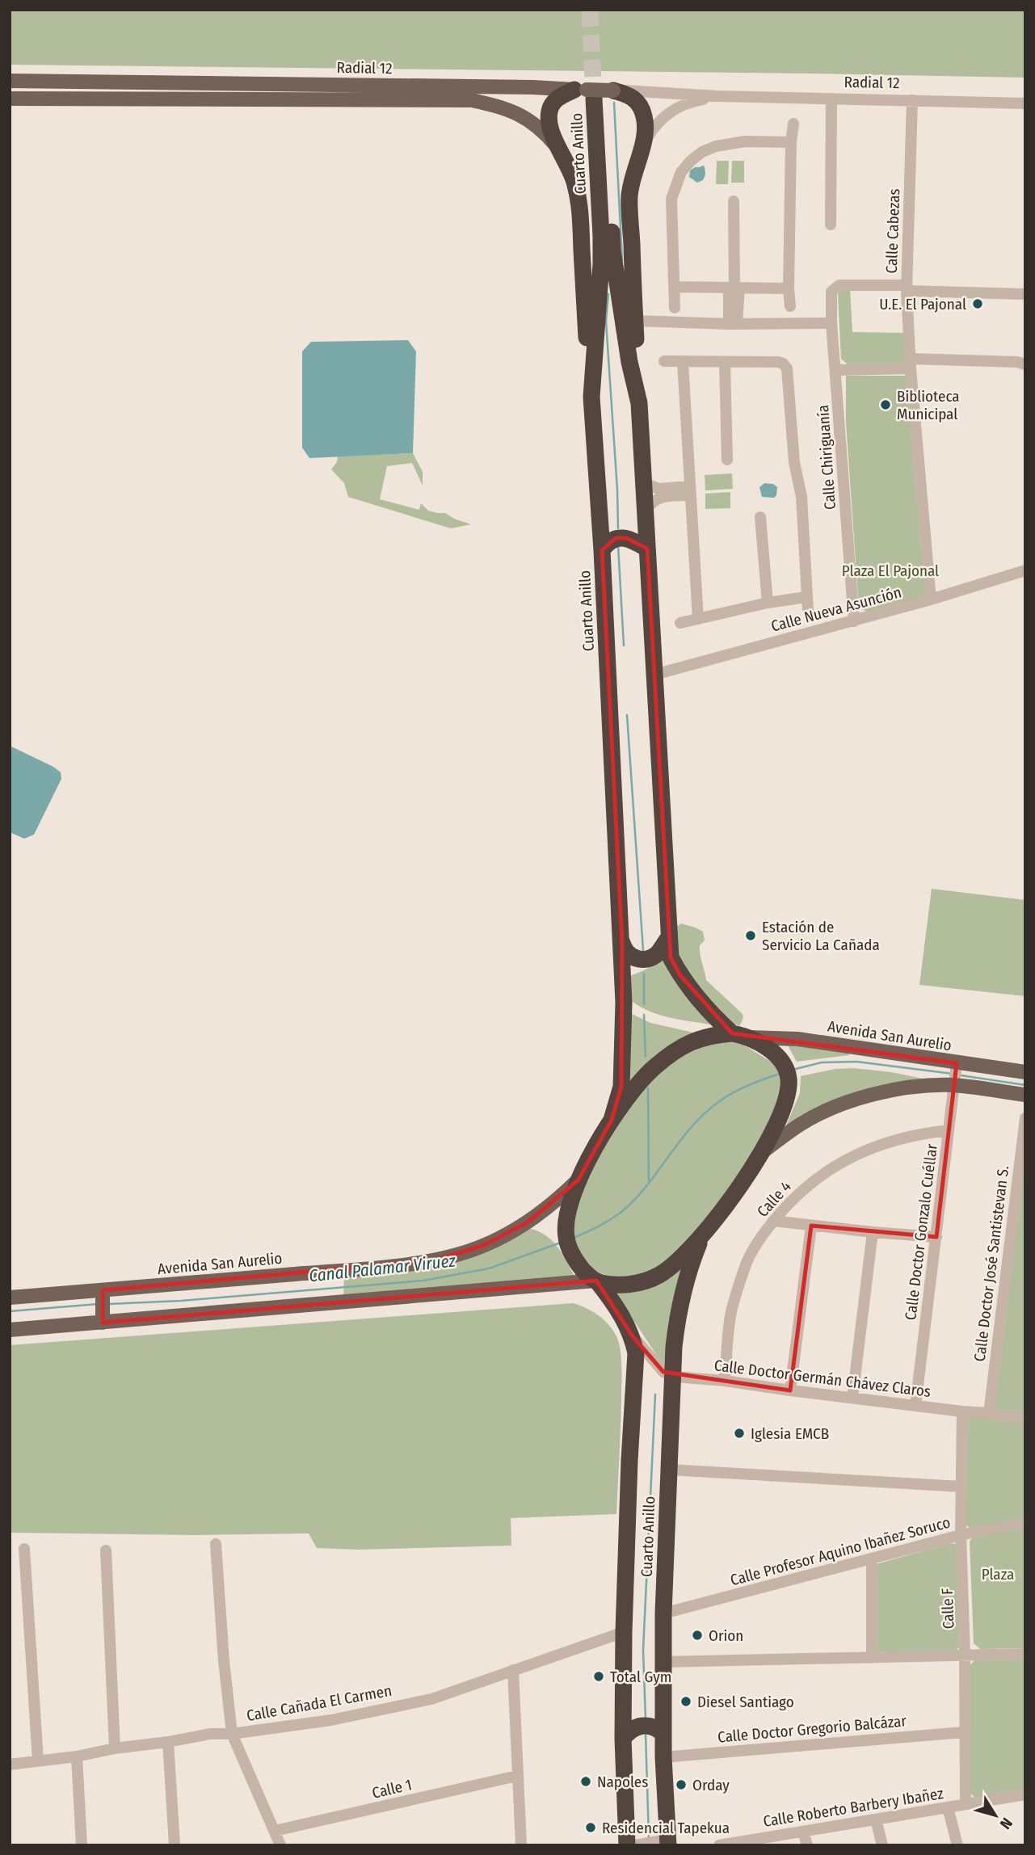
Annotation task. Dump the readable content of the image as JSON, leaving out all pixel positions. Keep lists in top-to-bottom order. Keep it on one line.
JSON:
{"streets":{"highway":["Cuarto Anillo"],"main road":["Radial 12","Avenida San Aurelio"],"street":["Calle Cabezas","Calle Chiriguanía","Calle Nueva Asunción","Calle 4","Calle Doctor Gonzalo Cuéllar","Calle Doctor José Santistevan S.","Calle Doctor Germán Chávez Claros","Calle Profesor Aquino Ibañez Soruco","Calle F","Calle Cañada El Carmen","Calle Doctor Gregorio Balcázar","Calle 1","Calle Roberto Barbery Ibañez"]},"crossings":[["Radial 12","Cuarto Anillo"],["Radial 12","Calle Cabezas"],["Cuarto Anillo","Calle Nueva Asunción"],["Cuarto Anillo","Avenida San Aurelio"],["Cuarto Anillo","Calle Doctor Germán Chávez Claros"],["Cuarto Anillo","Calle Profesor Aquino Ibañez Soruco"],["Cuarto Anillo","Calle Cañada El Carmen"],["Cuarto Anillo","Calle Doctor Gregorio Balcázar"],["Calle Cabezas","Calle Chiriguanía"],["Calle Cabezas","Calle Nueva Asunción"],["Calle Chiriguanía","Calle Nueva Asunción"],["Avenida San Aurelio","Calle Doctor Gonzalo Cuéllar"],["Calle 4","Calle Doctor Gonzalo Cuéllar"],["Calle 4","Calle Doctor Germán Chávez Claros"],["Calle Doctor Gonzalo Cuéllar","Calle Doctor Germán Chávez Claros"],["Calle Doctor José Santistevan S.","Calle Doctor Germán Chávez Claros"],["Calle Doctor Germán Chávez Claros","Calle F"],["Calle Profesor Aquino Ibañez Soruco","Calle F"],["Calle F","Calle Doctor Gregorio Balcázar"],["Calle F","Calle Roberto Barbery Ibañez"]],"water":["Canal Palamar Viruez"],"parks":["Plaza El Pajonal","Plaza"],"places":["U.E. El Pajonal","Biblioteca Municipal","Estación de Servicio La Cañada","Iglesia EMCB","Orion","Total Gym","Diesel Santiago","Napoles","Orday","Residencial Tapekua"],"north":"bottom right"}
